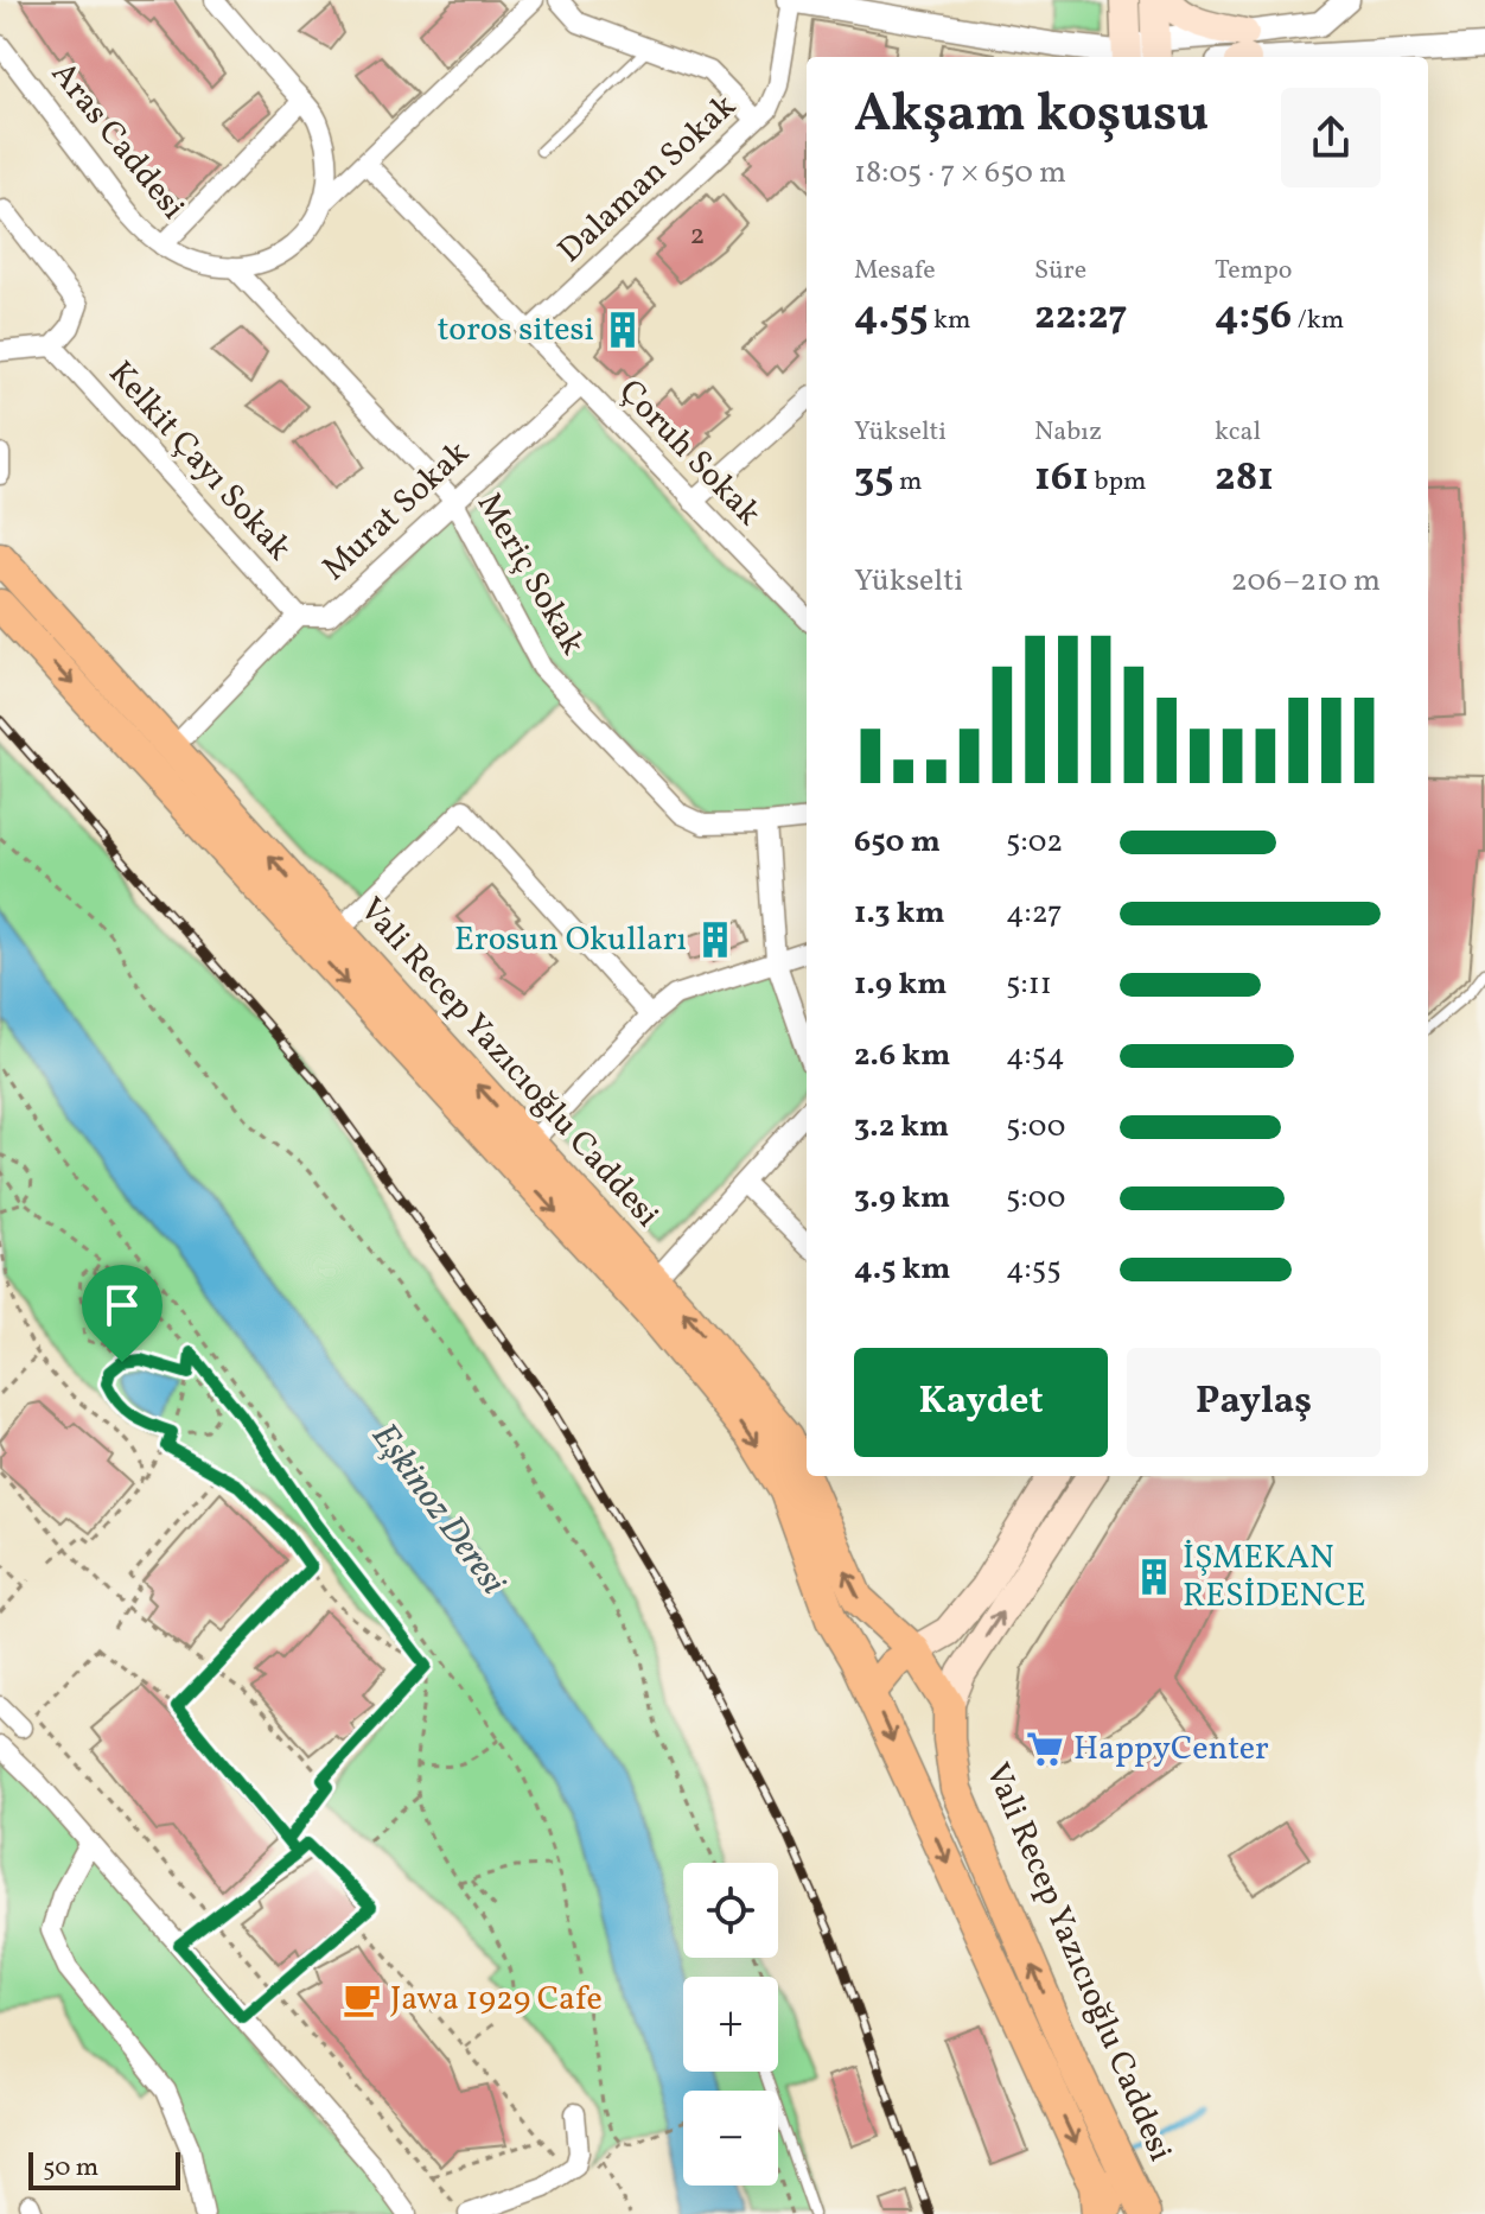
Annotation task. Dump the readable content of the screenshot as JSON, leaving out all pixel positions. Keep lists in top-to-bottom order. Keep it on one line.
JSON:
{"streets":{"main road":["Vali Recep Yazıcıoğlu Caddesi"],"street":["Aras Caddesi","Dalaman Sokak","Çoruh Sokak","Kelkit Çayı Sokak","Murat Sokak","Meriç Sokak"]},"crossings":[["Aras Caddesi","Çoruh Sokak"],["Aras Caddesi","Meriç Sokak"],["Dalaman Sokak","Çoruh Sokak"],["Çoruh Sokak","Murat Sokak"],["Kelkit Çayı Sokak","Murat Sokak"],["Murat Sokak","Meriç Sokak"]],"water":["Eşkinoz Deresi"],"places":{"building":["toros sitesi","Erosun Okulları","İŞMEKAN RESİDENCE"],"supermarket":["HappyCenter"],"cafe":["Jawa 1929 Cafe"]},"house_numbers":["2"],"scale_bar":"50 m","page":{"heading":["Akşam koşusu","18:05 · 7 × 650 m"],"stats":[["Mesafe","4.55 km"],["Süre","22:27"],["Tempo","4:56 /km"],["Yükselti","35 m"],["Nabız","161 bpm"],["kcal","281"]],"chart":["Yükselti","206–210 m"],"list":[{"name":"650 m","note":"5:02"},{"name":"1.3 km","note":"4:27"},{"name":"1.9 km","note":"5:11"},{"name":"2.6 km","note":"4:54"},{"name":"3.2 km","note":"5:00"},{"name":"3.9 km","note":"5:00"},{"name":"4.5 km","note":"4:55"}],"buttons":["Kaydet","Paylaş"],"map_buttons":["+","−"],"scale":"50 m"}}
